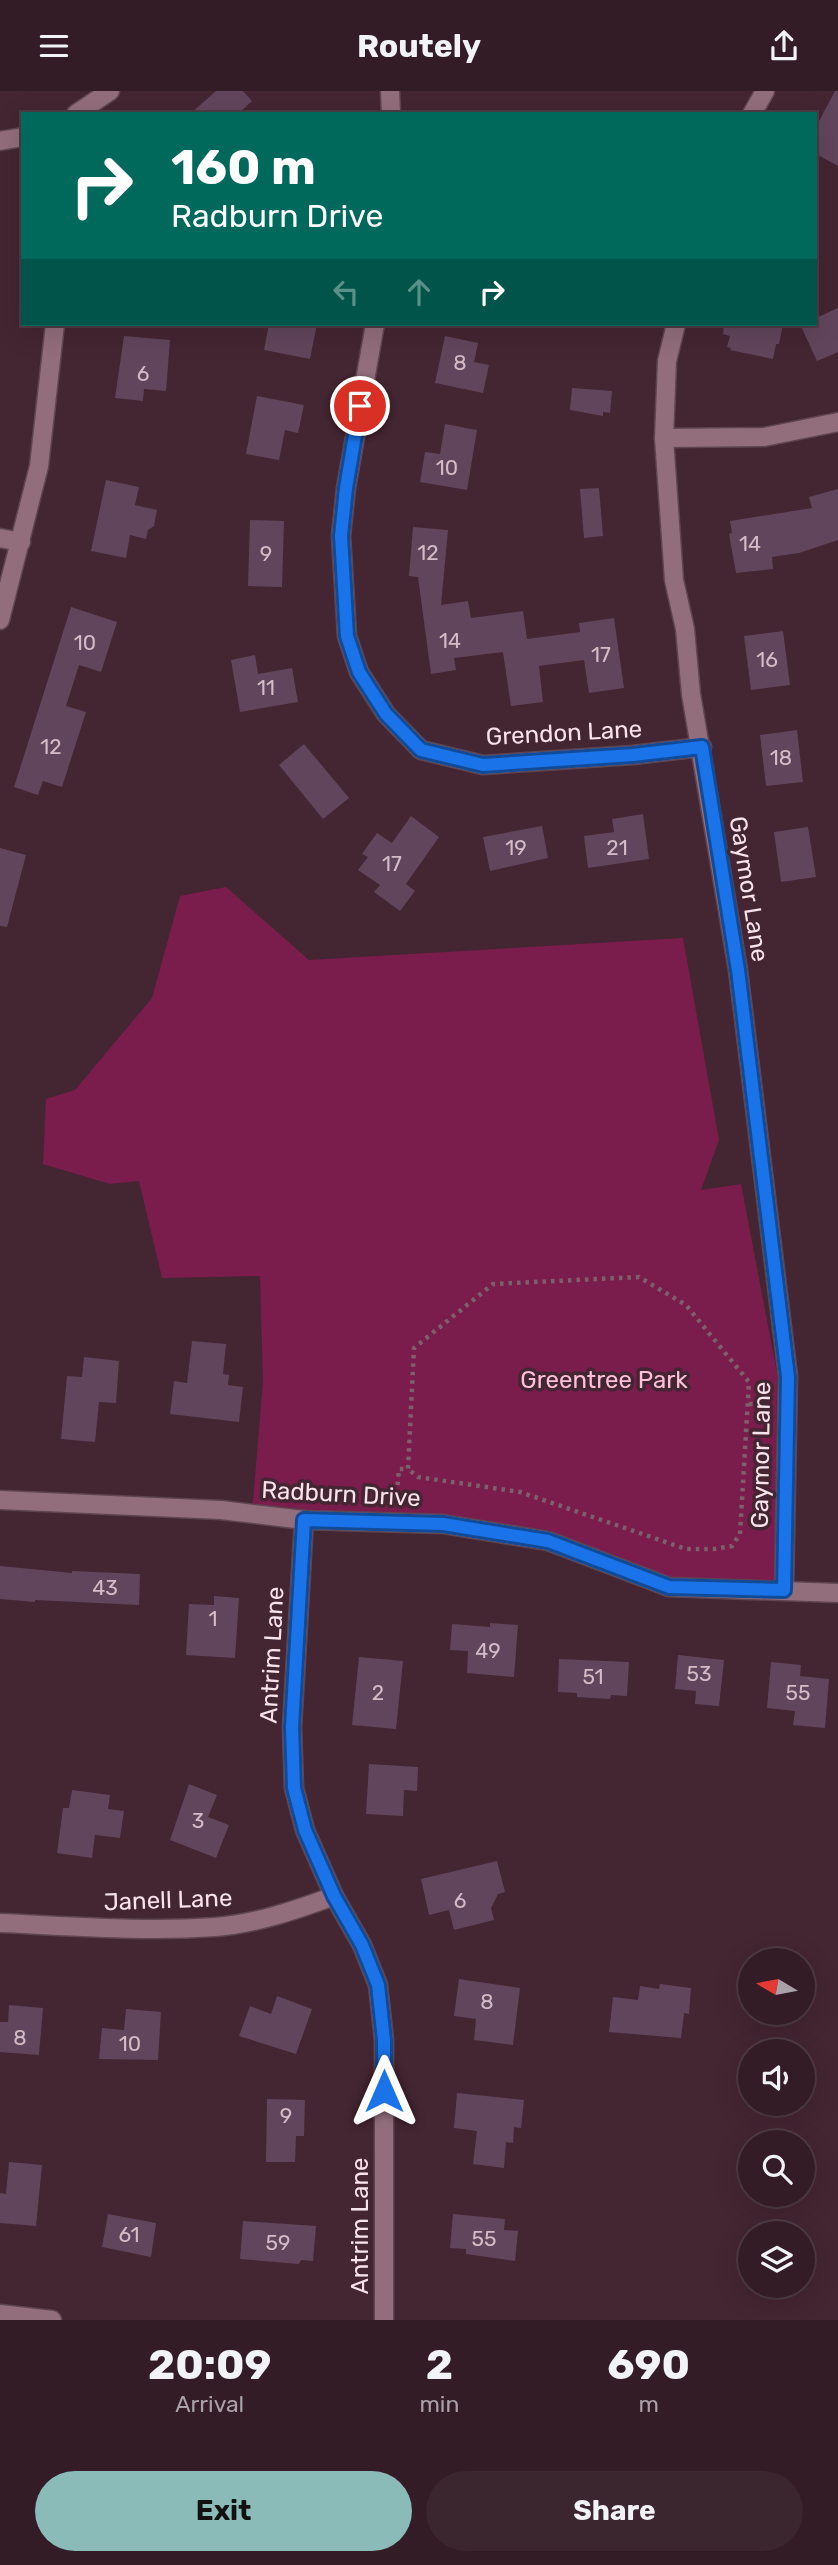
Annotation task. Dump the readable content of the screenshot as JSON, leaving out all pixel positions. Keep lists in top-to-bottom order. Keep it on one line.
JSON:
{"streets":{"street":["Grendon Lane","Gaymor Lane","Radburn Drive","Antrim Lane","Janell Lane"]},"crossings":[["Grendon Lane","Gaymor Lane"],["Gaymor Lane","Radburn Drive"],["Radburn Drive","Antrim Lane"],["Antrim Lane","Janell Lane"]],"parks":["Greentree Park"],"house_numbers":["8","6","10","14","12","9","14","10","17","16","11","12","18","19","21","17","43","1","49","53","51","2","55","3","6","8","8","10","9","61","55","59"],"north":"left","page":{"header":"Routely","turn":["160 m","Radburn Drive"],"eta":["20:09","Arrival","2","min","690","m"],"buttons":["Exit","Share"]}}
